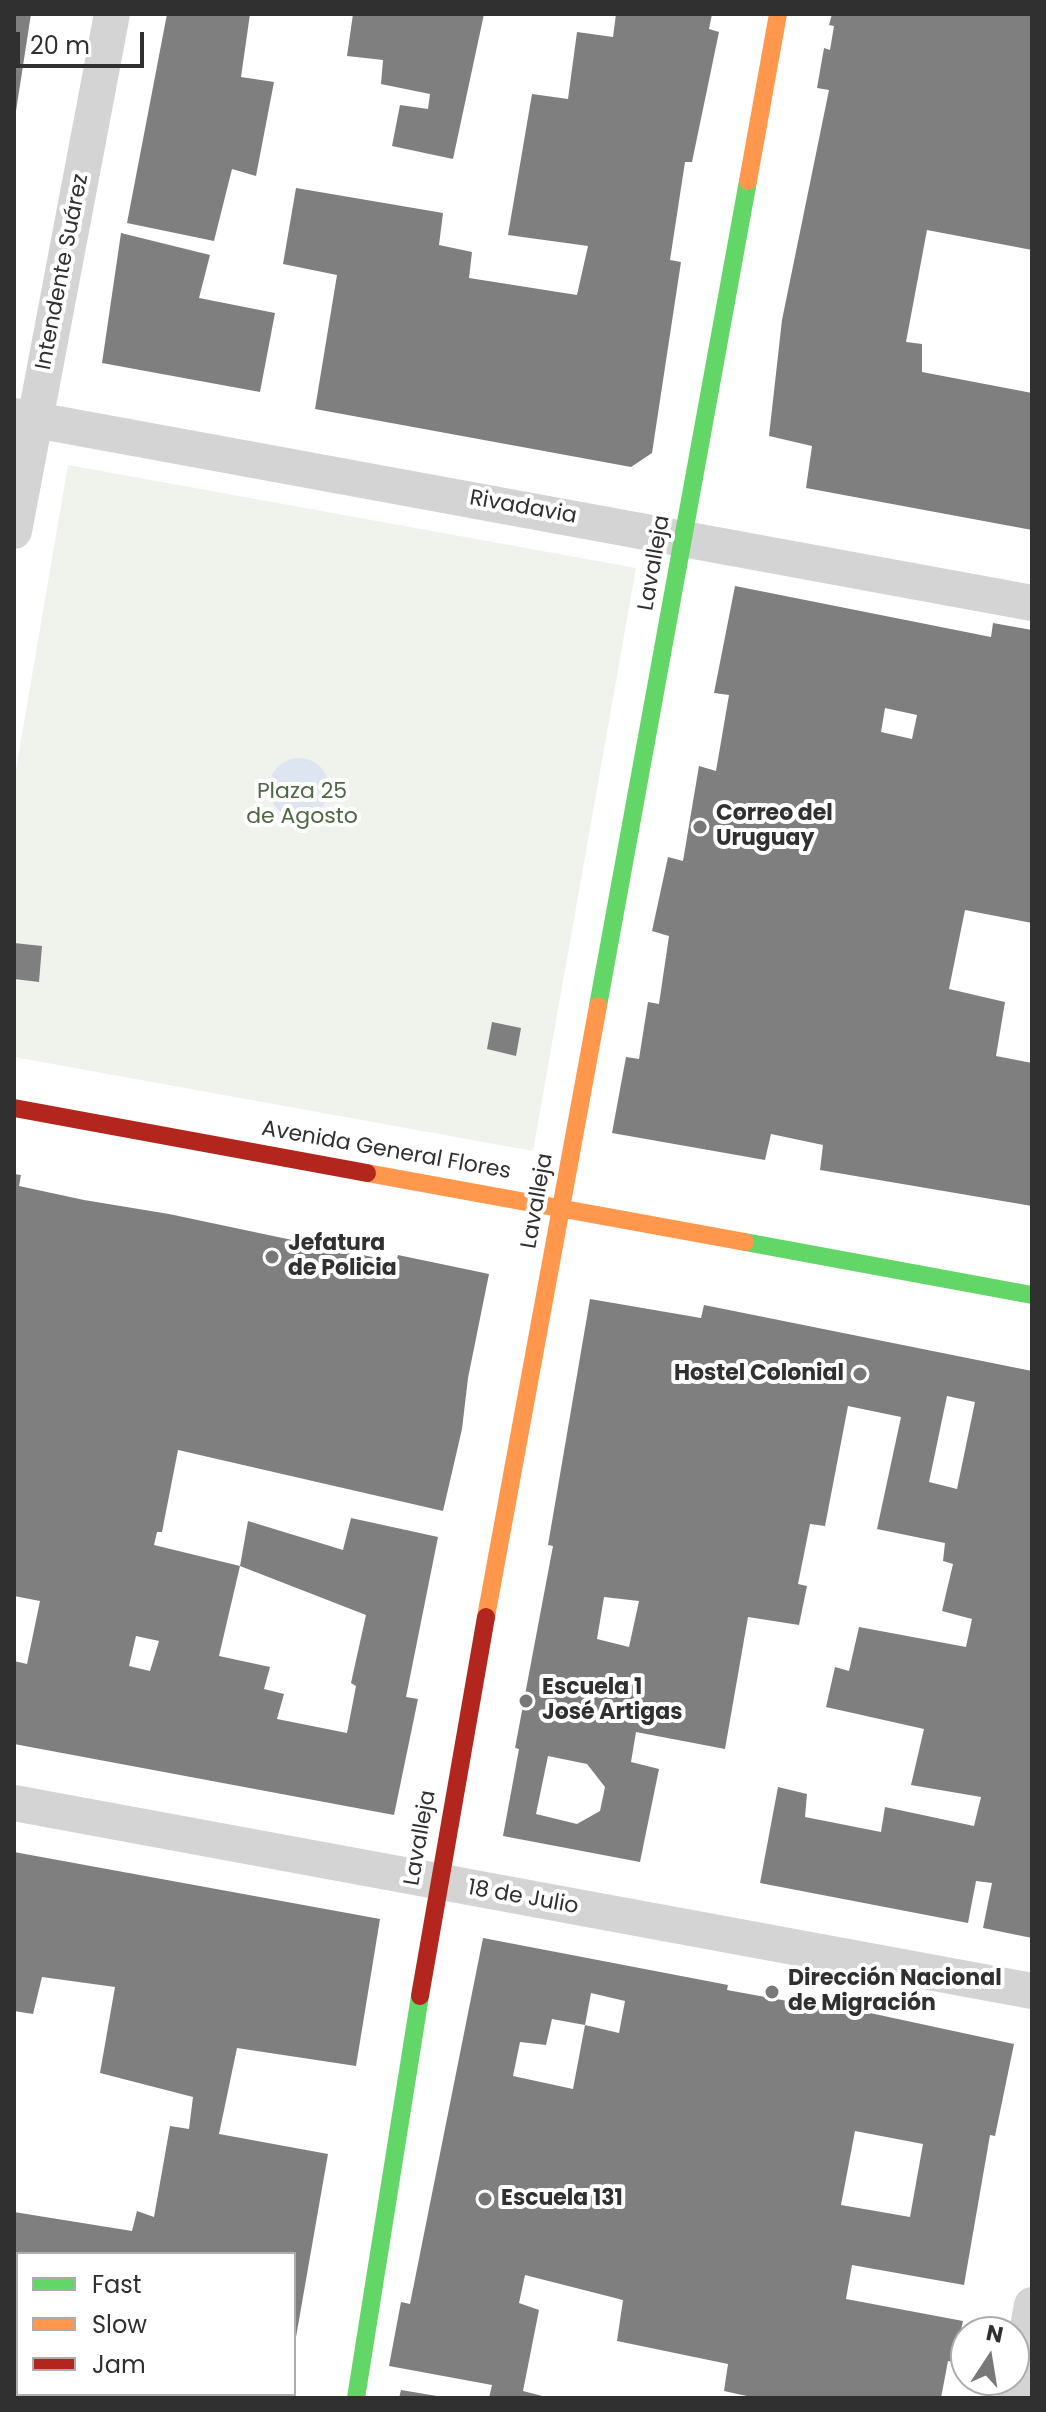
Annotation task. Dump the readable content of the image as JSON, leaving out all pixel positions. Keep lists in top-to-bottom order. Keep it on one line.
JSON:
{"streets":{"street":["Intendente Suárez","Rivadavia","Lavalleja","Avenida General Flores","18 de Julio"]},"crossings":[["Intendente Suárez","Rivadavia"],["Rivadavia","Lavalleja"],["Lavalleja","Avenida General Flores"],["Lavalleja","18 de Julio"]],"parks":["Plaza 25 de Agosto"],"places":["Correo del Uruguay","Jefatura de Policia","Hostel Colonial","Escuela 1 José Artigas","Dirección Nacional de Migración","Escuela 131"],"legend":["Fast","Slow","Jam"],"scale_bar":"20 m","north":"top"}
